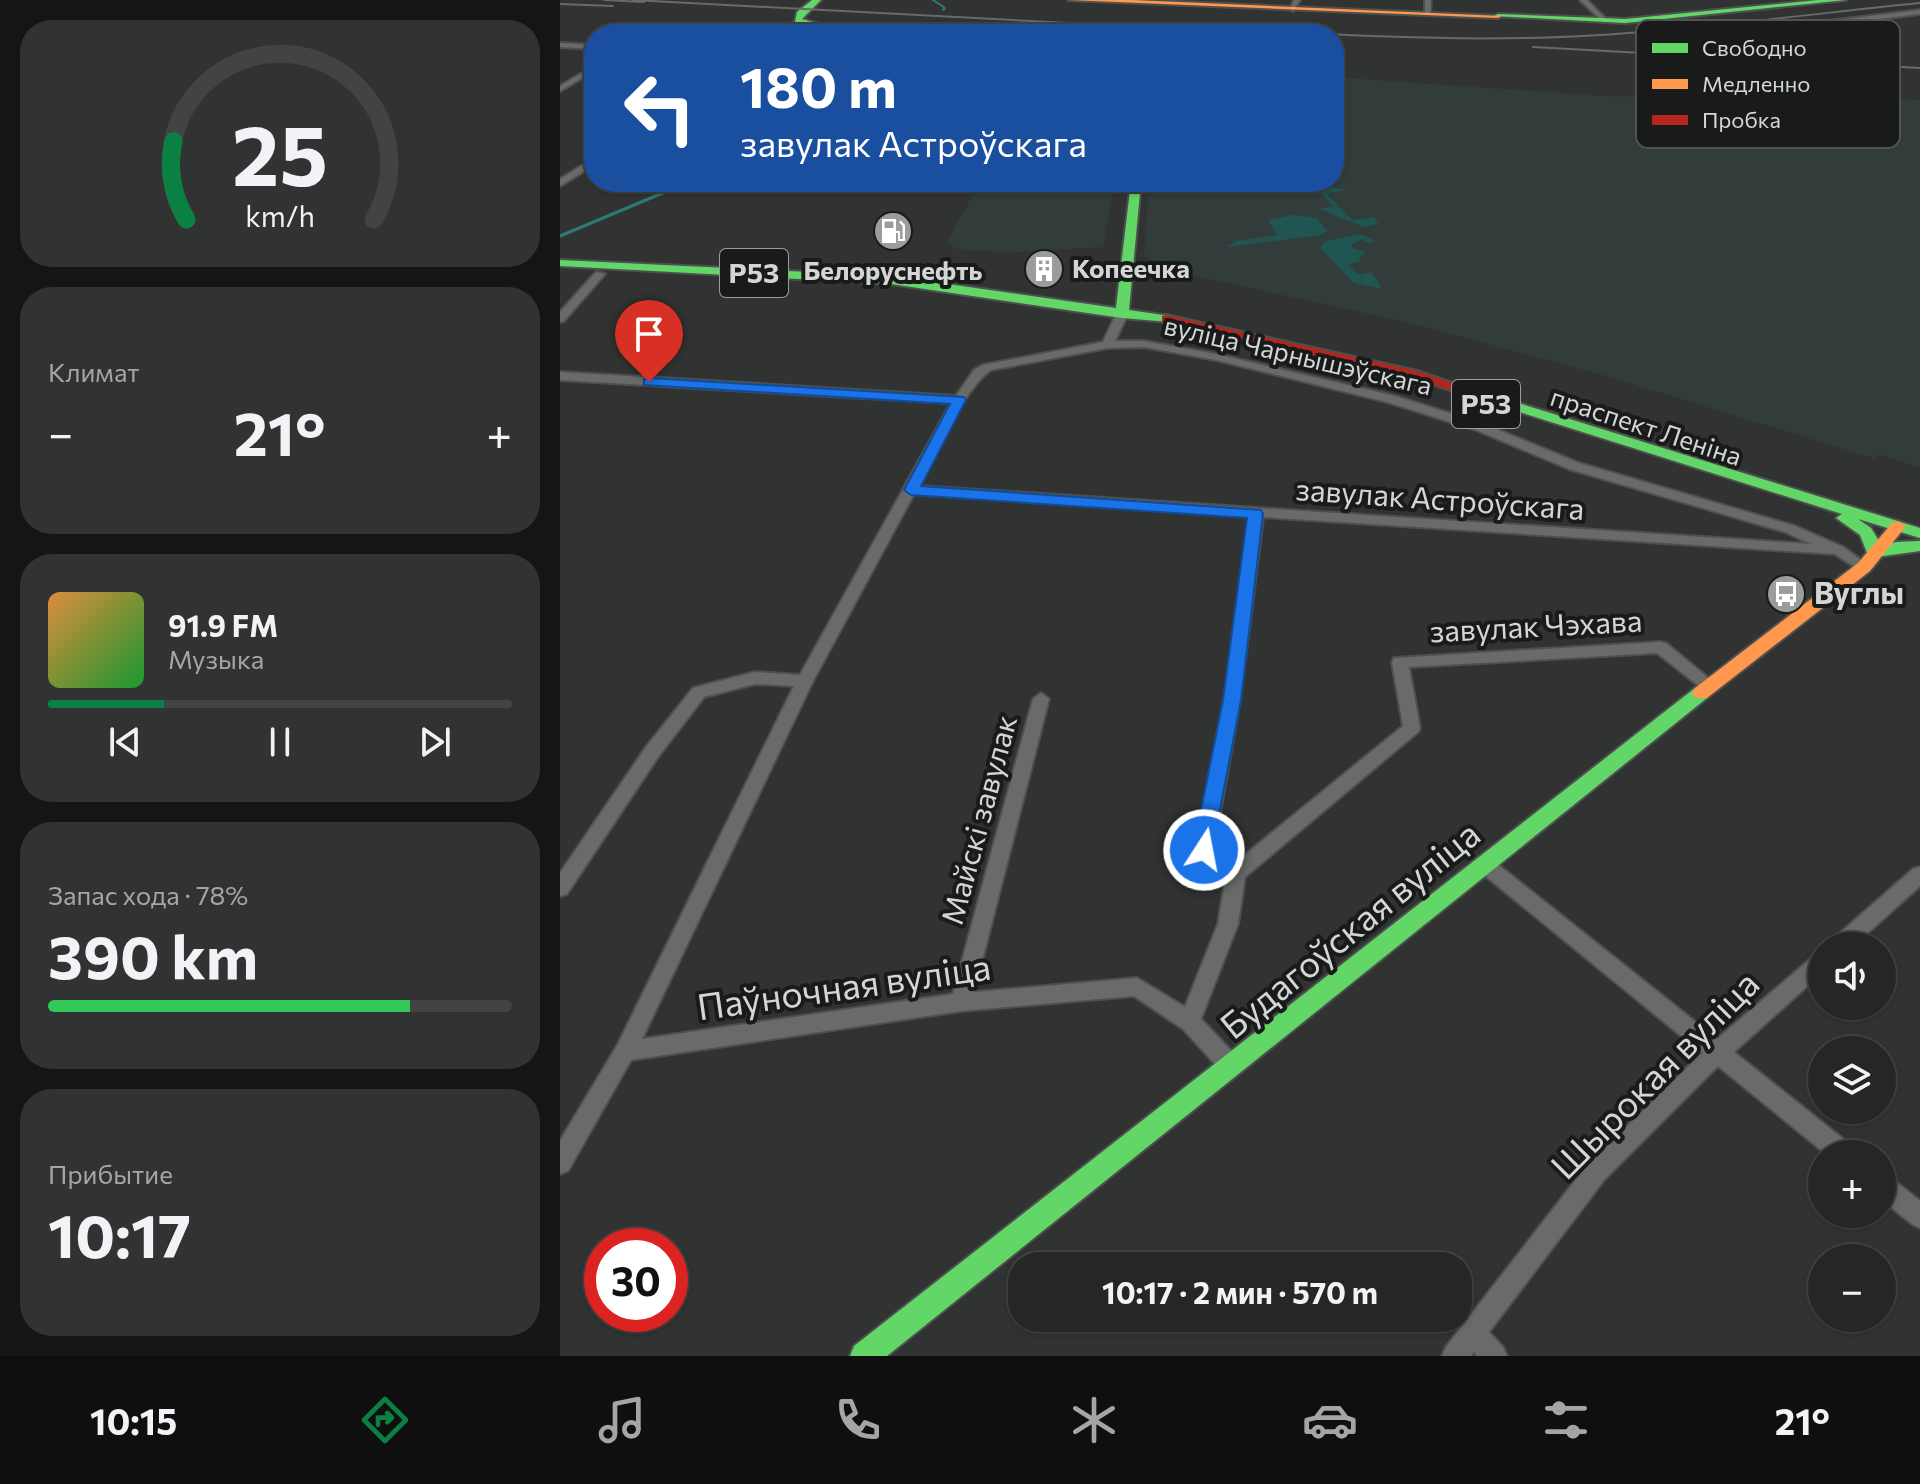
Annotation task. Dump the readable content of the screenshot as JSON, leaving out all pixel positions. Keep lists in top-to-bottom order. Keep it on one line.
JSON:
{"streets":{"main road":["Р53","праспект Леніна","Будагоўская вуліца"],"street":["вуліца Чарнышэўскага","завулак Астроўскага","завулак Чэхава","Майскі завулак","Паўночная вуліца","Шырокая вуліца"]},"crossings":[["вуліца Чарнышэўскага","завулак Астроўскага"],["вуліца Чарнышэўскага","Паўночная вуліца"],["праспект Леніна","Будагоўская вуліца"],["завулак Астроўскага","Будагоўская вуліца"],["завулак Чэхава","Будагоўская вуліца"],["Майскі завулак","Паўночная вуліца"],["Будагоўская вуліца","Паўночная вуліца"]],"places":{"fuel station":["Белоруснефть"],"building":["Копеечка"],"bus stop":["Вуглы"]},"legend":["Свободно","Медленно","Пробка"],"page":{"turn":["180 m","завулак Астроўскага"],"tile":["Климат",["Запас хода · 78%","390 km"],["Прибытие","10:17"]],"heat":["−","21°","+"],"song":["91.9 FM","Музыка"],"map_buttons":["+","−"],"limit":"30","trip":"10:17 · 2 мин · 570 m","tabs":["10:15","21°"],"gauge":["25","km/h"]}}
